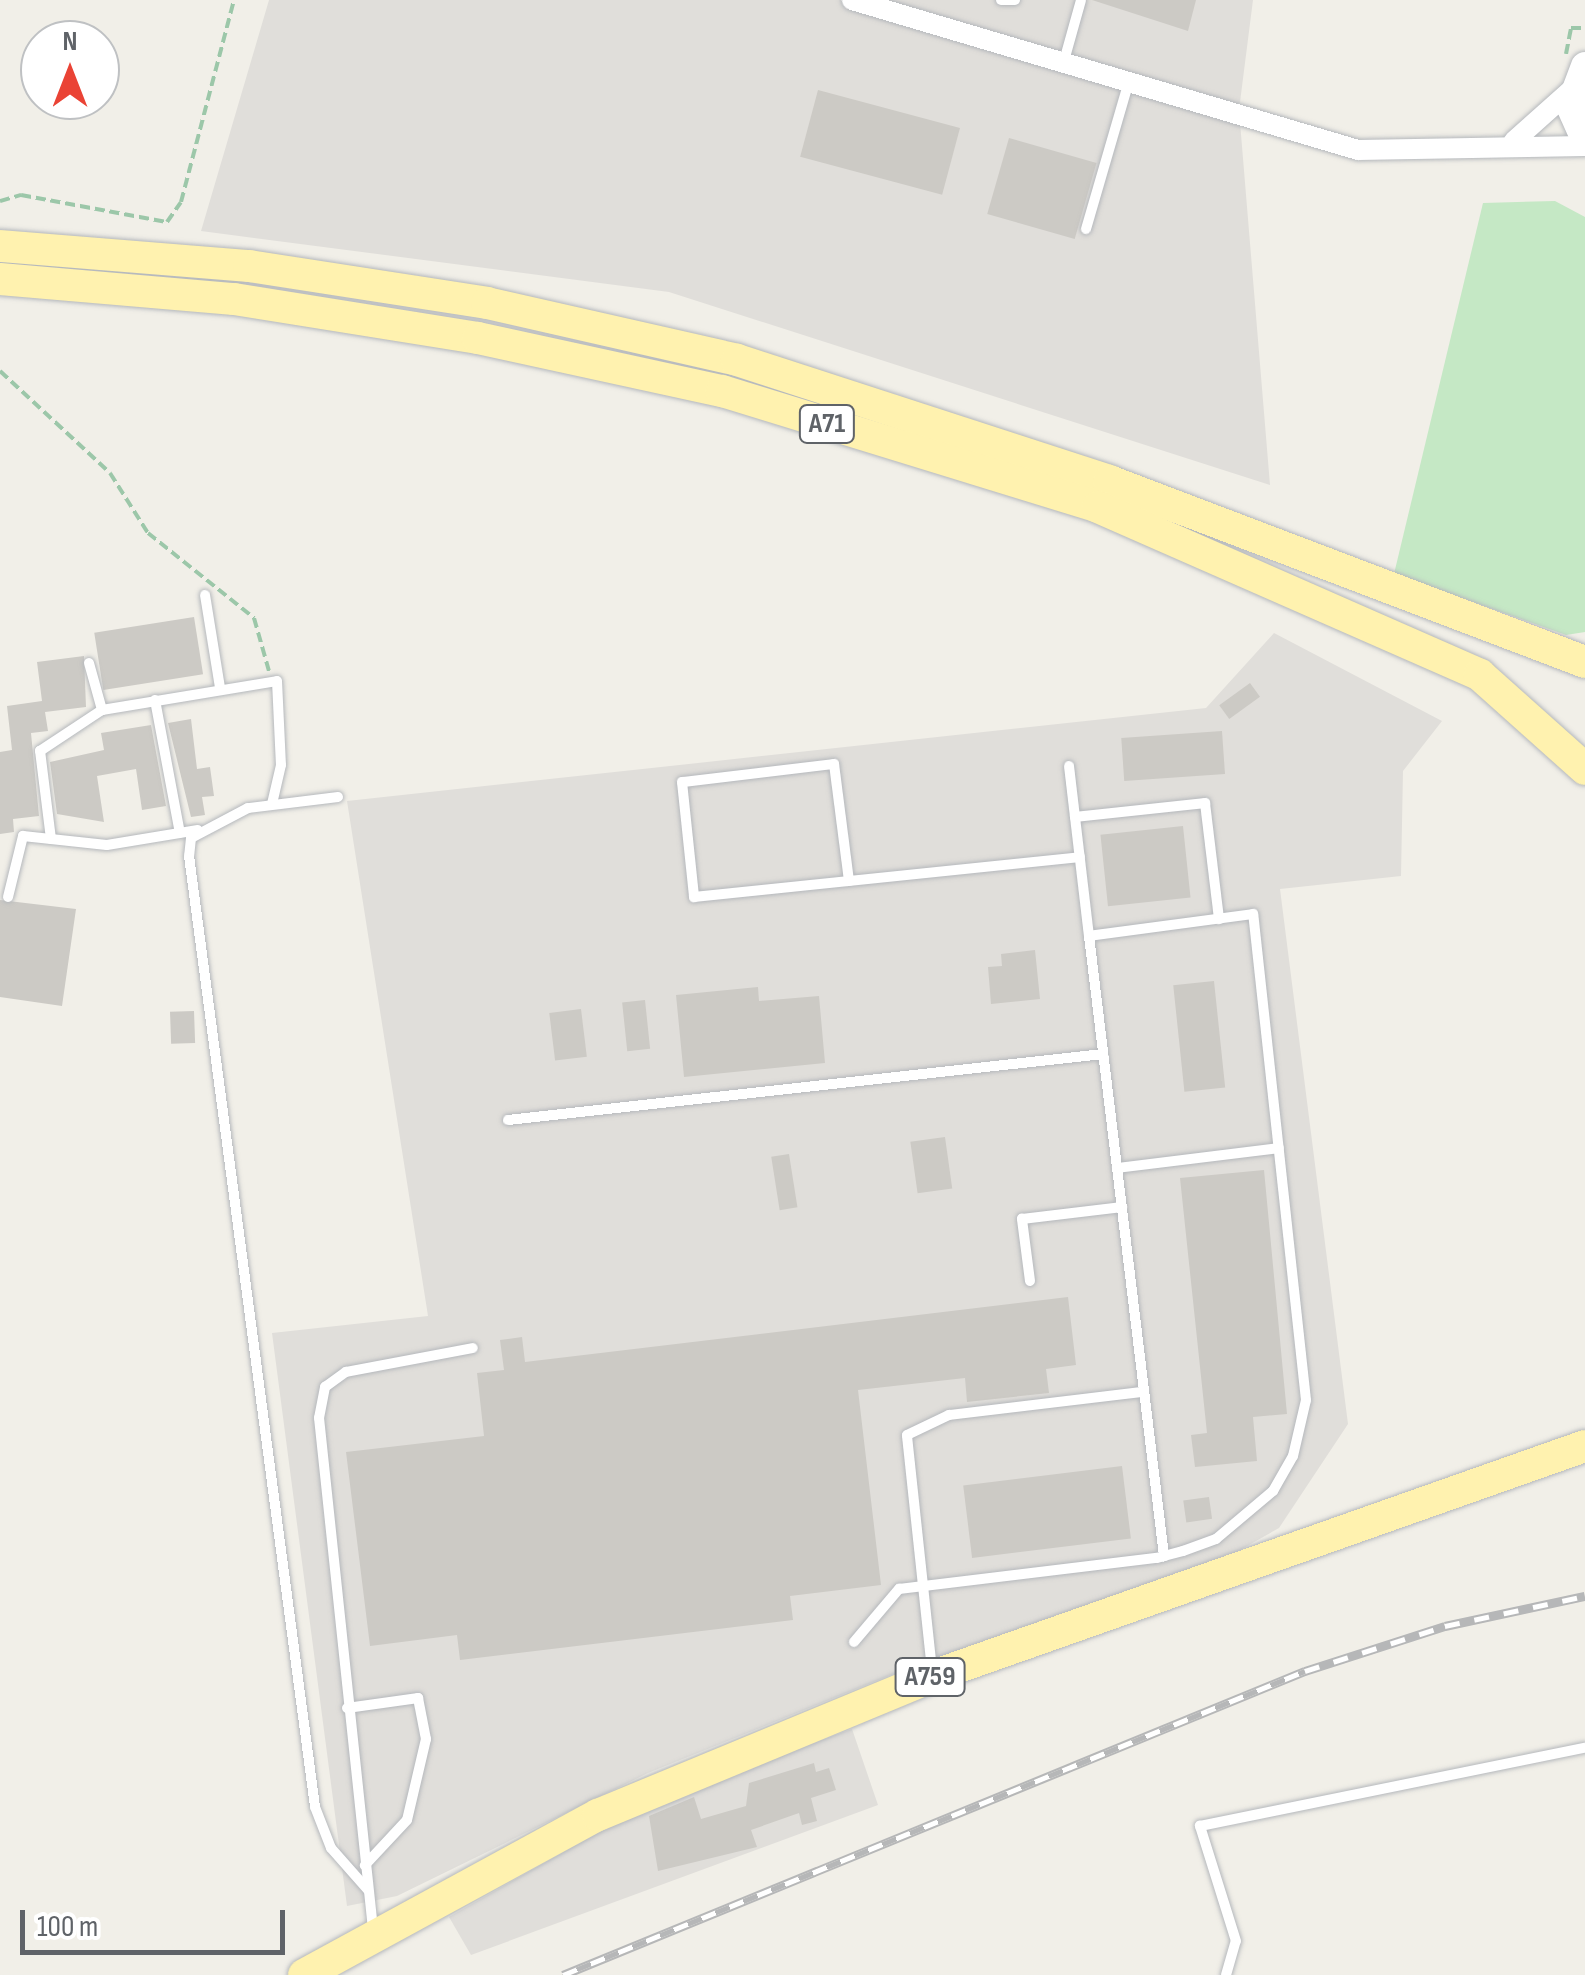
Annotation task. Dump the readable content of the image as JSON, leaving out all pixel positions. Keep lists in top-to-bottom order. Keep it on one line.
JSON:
{"streets":{"main road":["A71","A759"]},"scale_bar":"100 m","north":"top"}
